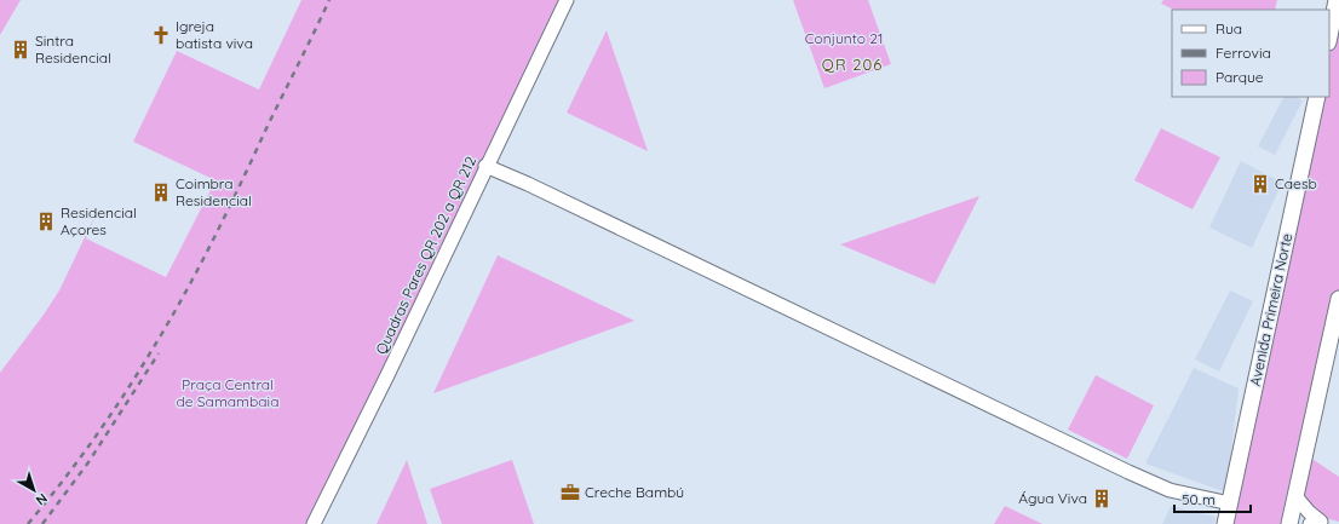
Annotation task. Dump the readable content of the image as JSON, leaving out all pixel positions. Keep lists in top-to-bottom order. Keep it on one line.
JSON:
{"streets":{"main road":["Avenida Primeira Norte"],"street":["Quadras Pares QR 202 a QR 212"]},"districts":["QR 206"],"parks":["Conjunto 21","Praça Central de Samambaia"],"places":{"church":["Igreja batista viva"],"building":["Sintra Residencial","Caesb","Coimbra Residencial","Residencial Açores","Água Viva"],"office":["Creche Bambú"]},"legend":["Rua","Ferrovia","Parque"],"scale_bar":"50 m","north":"bottom right"}
